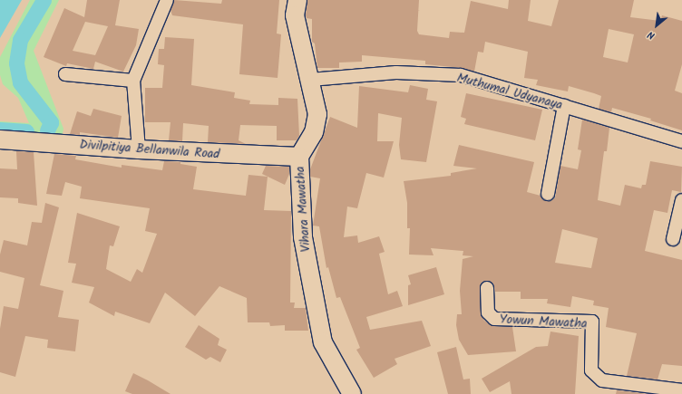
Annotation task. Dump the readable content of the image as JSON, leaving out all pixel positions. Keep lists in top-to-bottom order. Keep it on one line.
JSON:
{"streets":{"street":["Muthumal Udyanaya","Divilpitiya Bellanwila Road","Vihara Mawatha","Yowun Mawatha"]},"crossings":[["Muthumal Udyanaya","Vihara Mawatha"],["Divilpitiya Bellanwila Road","Vihara Mawatha"]],"north":"bottom left"}
